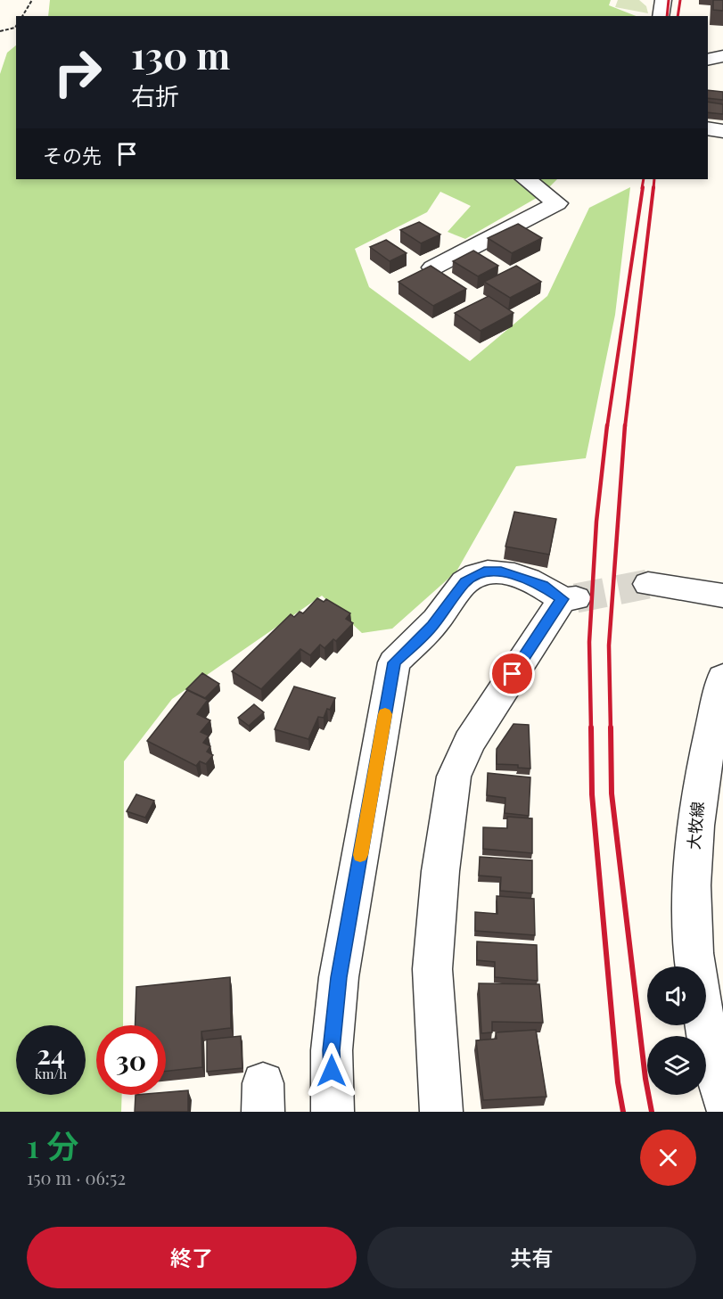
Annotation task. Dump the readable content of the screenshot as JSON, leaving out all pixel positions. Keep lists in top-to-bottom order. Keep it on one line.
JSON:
{"streets":{"street":["大牧線"]},"page":{"turn":["130 m","右折"],"then":"その先","speed":"24 km/h","limit":"30","heading":["1 分","150 m · 06:52"],"buttons":["終了","共有"]}}
